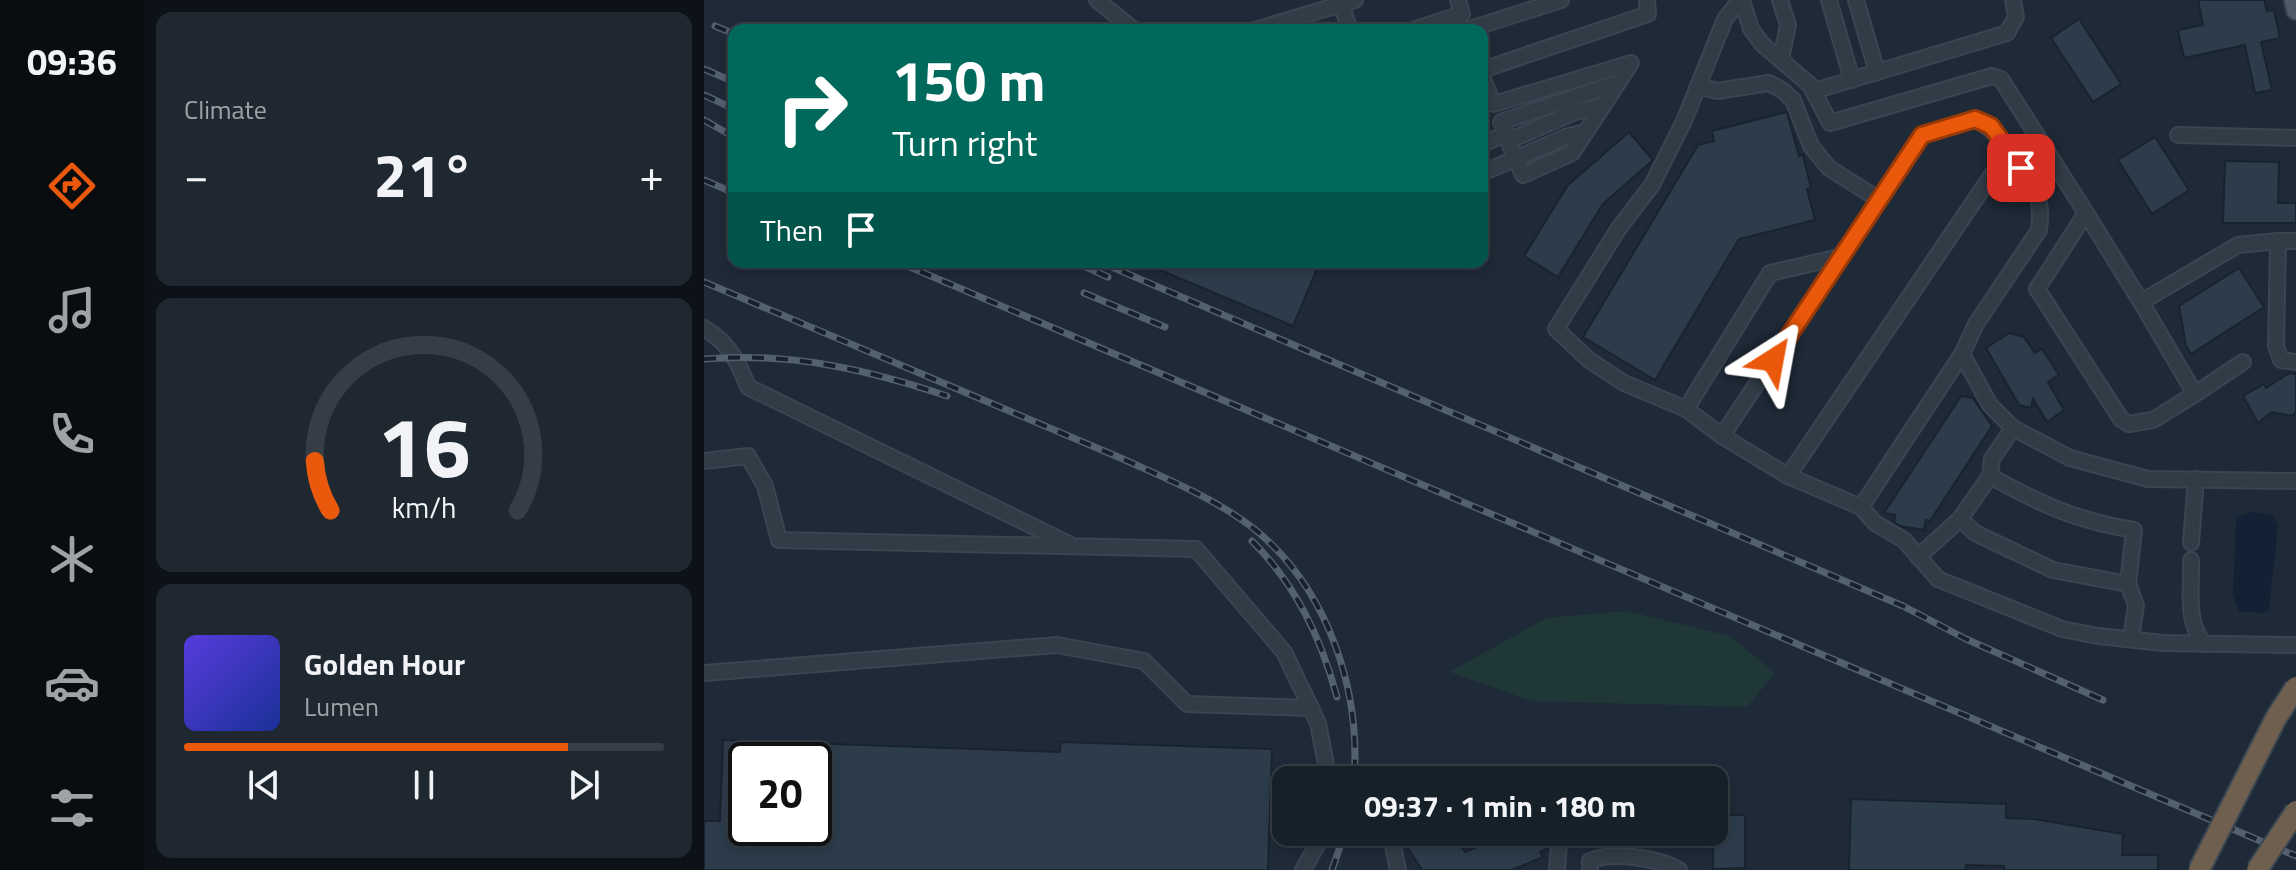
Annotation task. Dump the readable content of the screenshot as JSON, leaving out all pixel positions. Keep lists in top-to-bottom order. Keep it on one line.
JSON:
{"page":{"tabs":"09:36","tile":"Climate","turn":["150 m","Turn right"],"heat":["−","21°","+"],"then":"Then","song":["Golden Hour","Lumen"],"limit":"20","trip":"09:37 · 1 min · 180 m","gauge":["16","km/h"]}}
